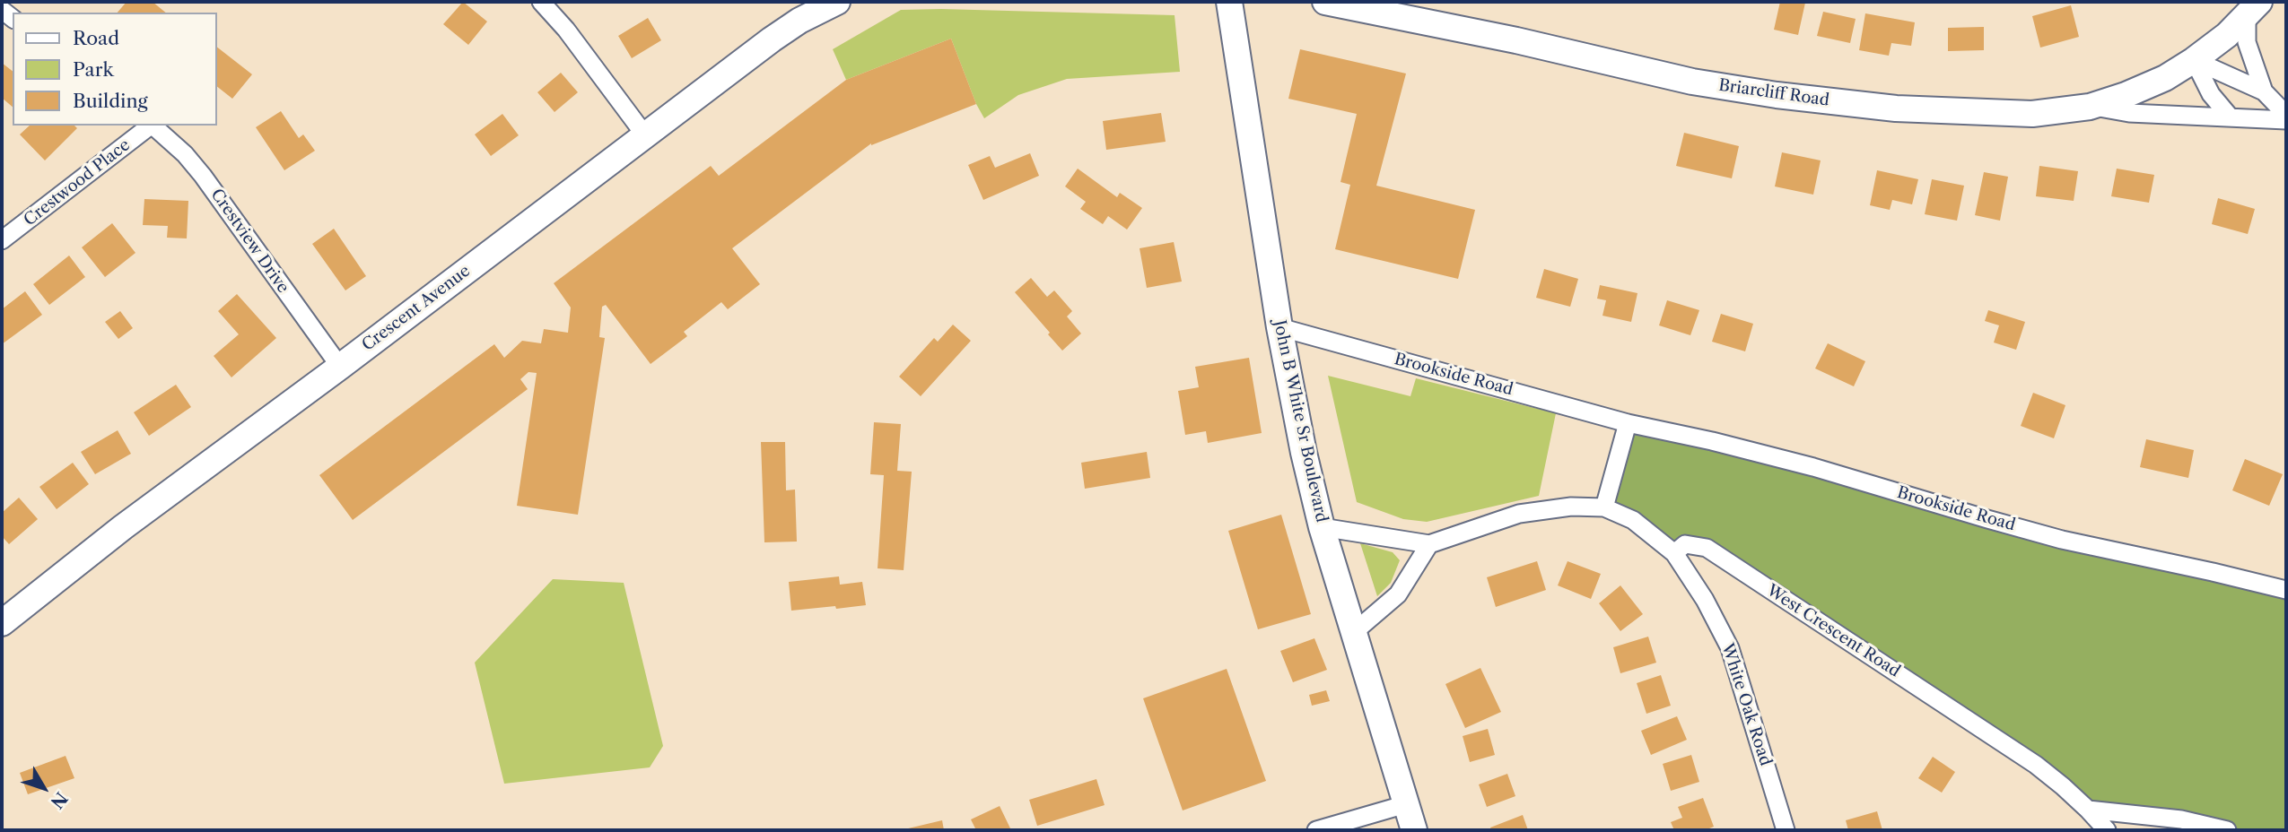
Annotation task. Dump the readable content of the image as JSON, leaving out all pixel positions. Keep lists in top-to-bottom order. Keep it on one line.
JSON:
{"streets":{"street":["Briarcliff Road","Crestwood Place","Crestview Drive","Crescent Avenue","Brookside Road","John B White Sr Boulevard","West Crescent Road","White Oak Road"]},"crossings":[["Crestview Drive","Crescent Avenue"],["Brookside Road","John B White Sr Boulevard"],["West Crescent Road","White Oak Road"]],"legend":["Road","Park","Building"],"north":"bottom right"}
